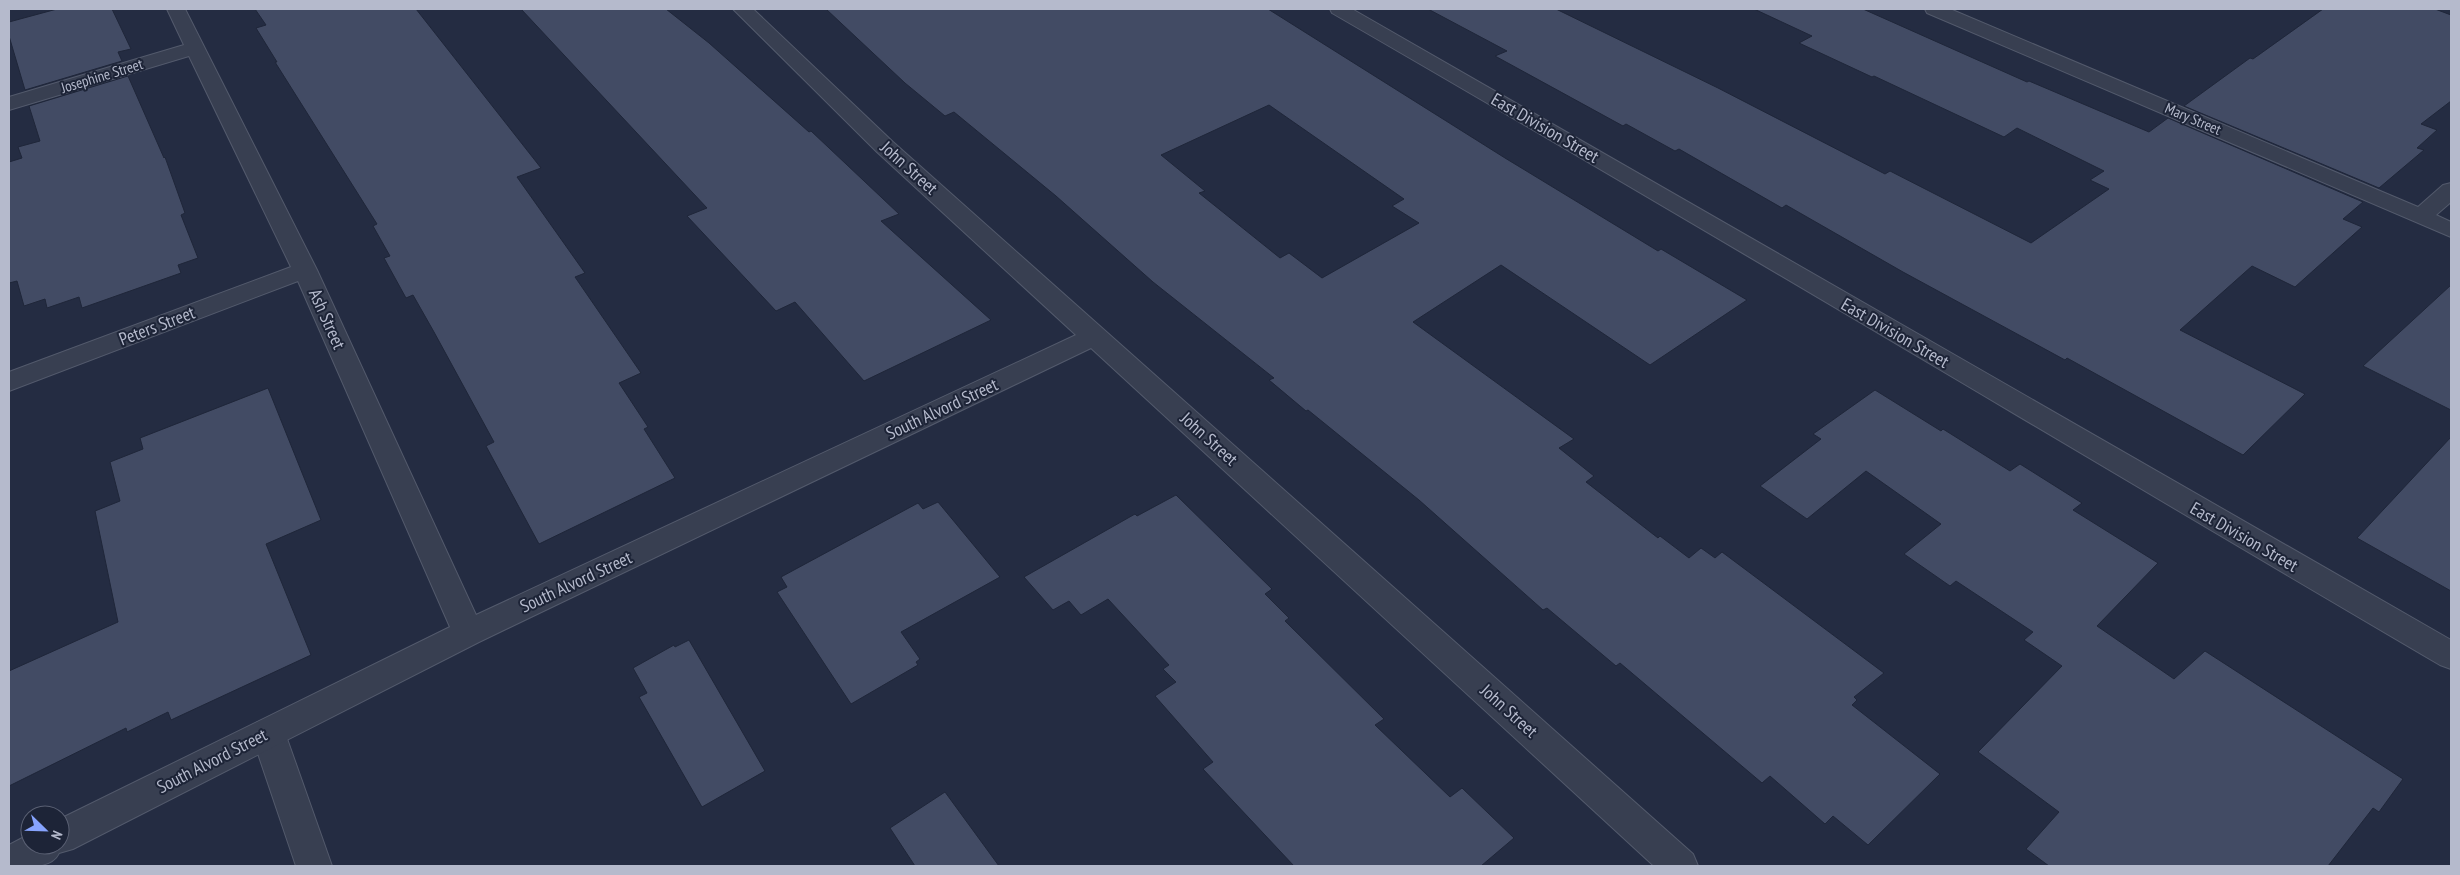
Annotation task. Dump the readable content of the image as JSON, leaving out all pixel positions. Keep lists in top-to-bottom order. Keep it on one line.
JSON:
{"streets":{"street":["Josephine Street","Mary Street","East Division Street","John Street","Ash Street","Peters Street","South Alvord Street"]},"crossings":[["Josephine Street","Ash Street"],["John Street","South Alvord Street"],["Ash Street","Peters Street"],["Ash Street","South Alvord Street"]],"north":"bottom right"}
